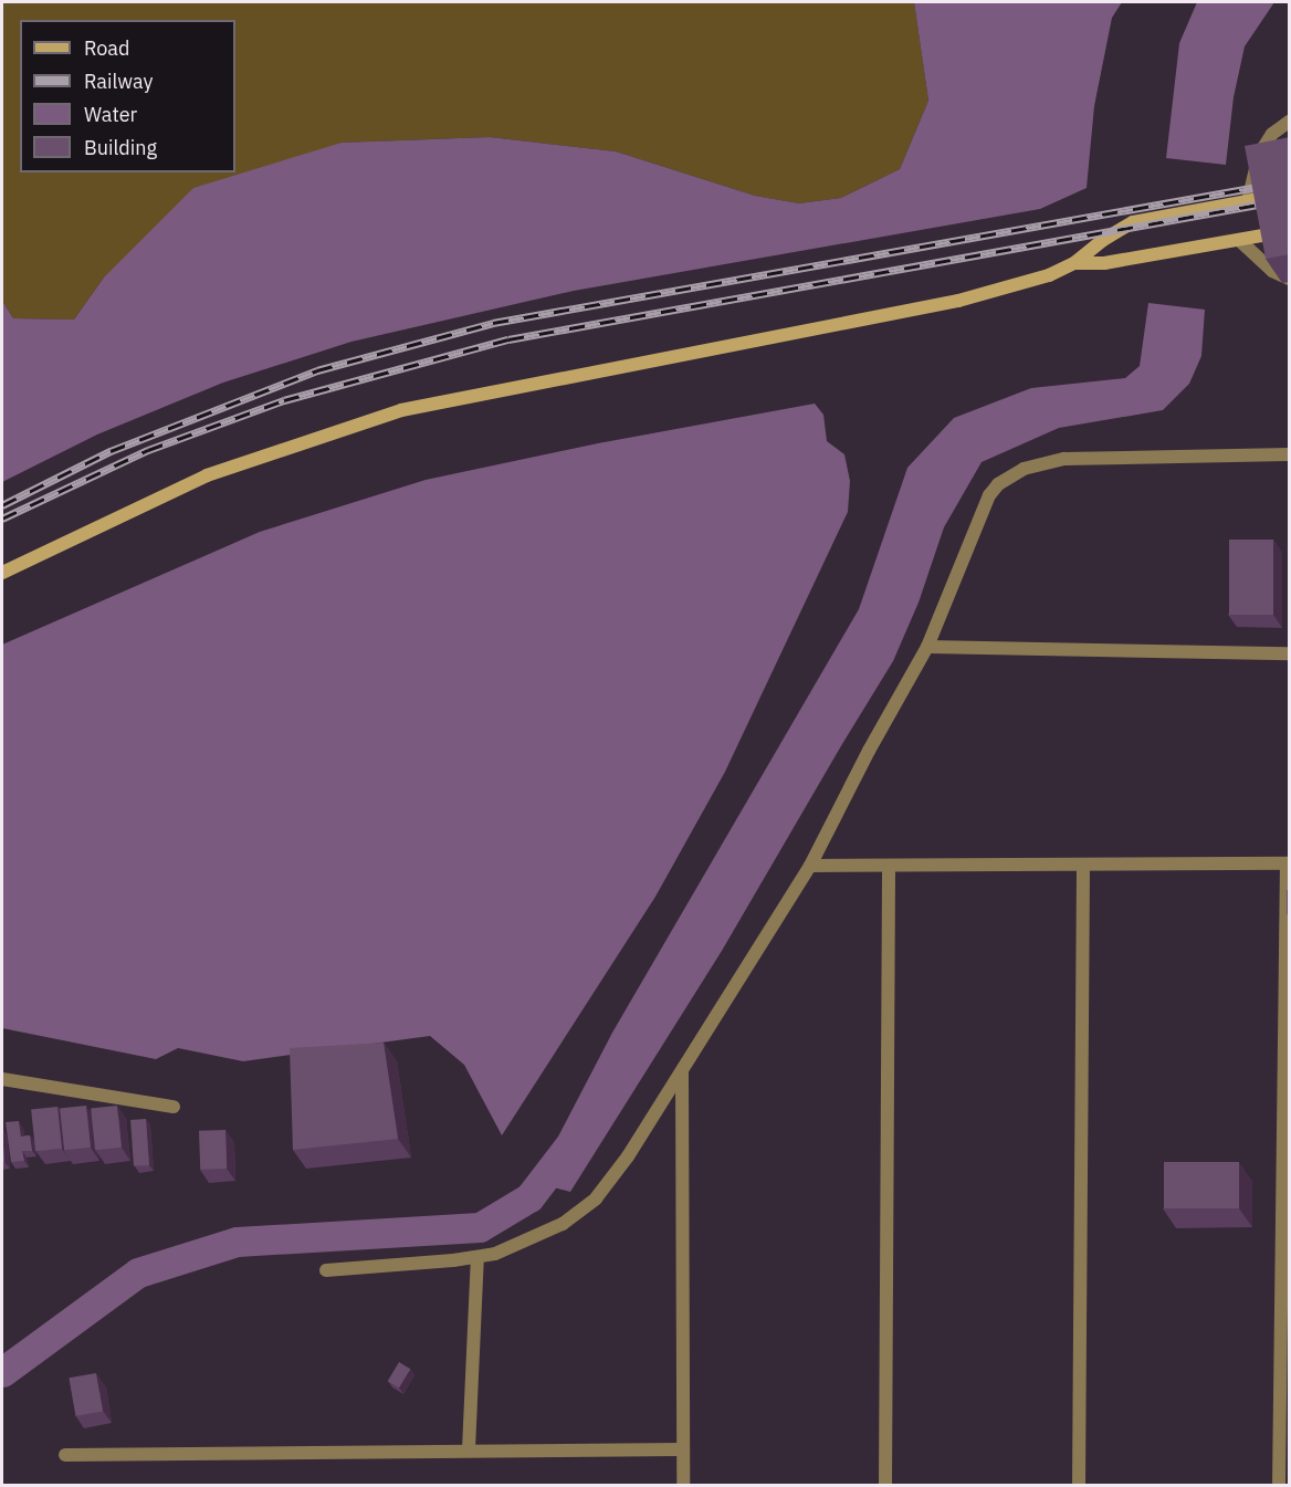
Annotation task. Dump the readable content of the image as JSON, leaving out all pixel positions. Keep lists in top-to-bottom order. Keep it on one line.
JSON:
{"legend":["Road","Railway","Water","Building"]}
